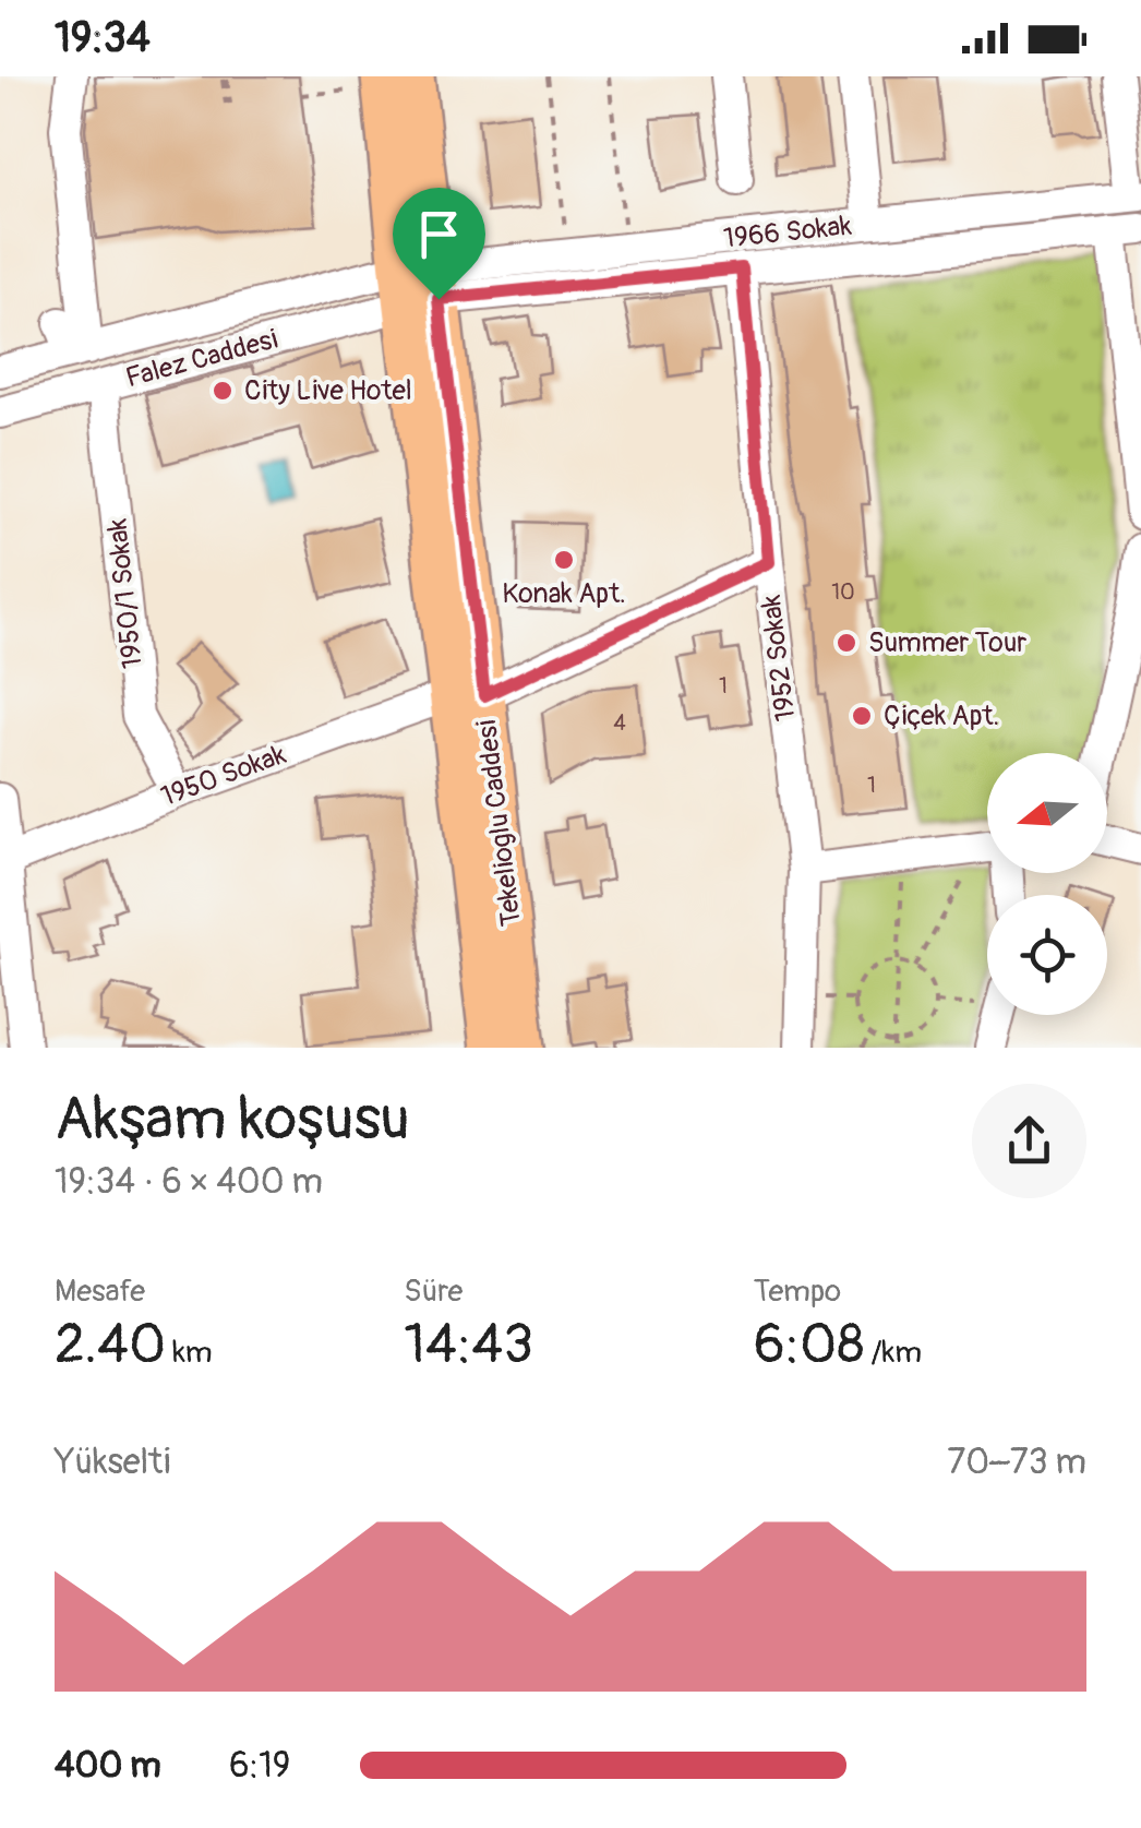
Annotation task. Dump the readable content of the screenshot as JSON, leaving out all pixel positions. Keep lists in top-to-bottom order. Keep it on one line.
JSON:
{"streets":{"main road":["Tekelioglu Caddesi"],"street":["1966 Sokak","Falez Caddesi","1950/1 Sokak","1952 Sokak","1950 Sokak"]},"crossings":[["1966 Sokak","Falez Caddesi"],["1966 Sokak","1952 Sokak"],["1966 Sokak","Tekelioglu Caddesi"],["Falez Caddesi","1950/1 Sokak"],["Falez Caddesi","Tekelioglu Caddesi"],["1950/1 Sokak","1950 Sokak"],["1952 Sokak","1950 Sokak"],["1950 Sokak","Tekelioglu Caddesi"]],"places":["City Live Hotel","Konak Apt.","Summer Tour","Çiçek Apt."],"house_numbers":["10","1","4","1"],"north":"left","page":{"status":"19:34","heading":["Akşam koşusu","19:34 · 6 × 400 m"],"stats":[["Mesafe","2.40 km"],["Süre","14:43"],["Tempo","6:08 /km"]],"chart":["Yükselti","70–73 m"],"list":[{"name":"400 m","note":"6:19"}]}}
